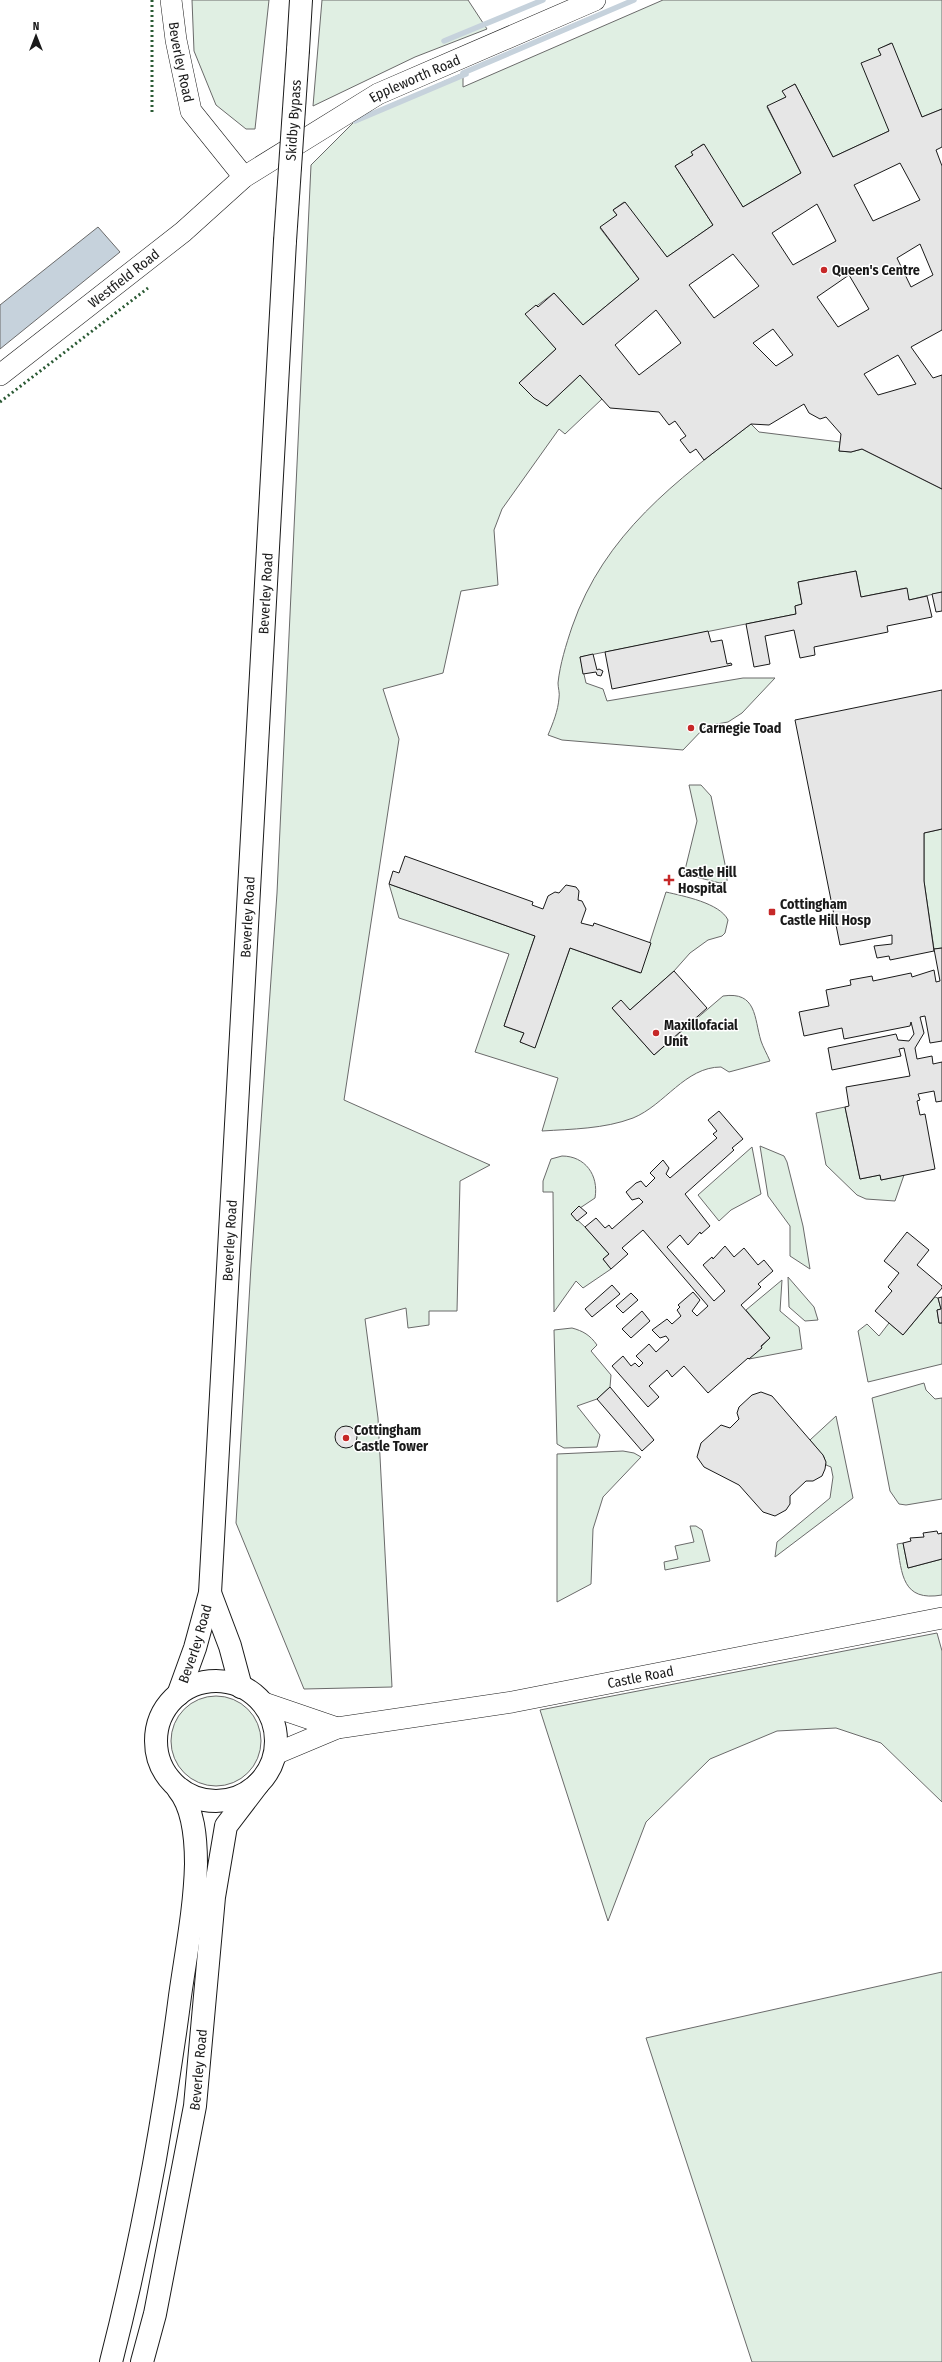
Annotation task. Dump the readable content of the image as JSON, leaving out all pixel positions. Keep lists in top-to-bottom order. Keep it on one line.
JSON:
{"streets":{"highway":["Beverley Road","Skidby Bypass"],"street":["Eppleworth Road","Westfield Road","Castle Road"]},"crossings":[["Beverley Road","Eppleworth Road"],["Beverley Road","Skidby Bypass"],["Beverley Road","Westfield Road"],["Beverley Road","Castle Road"],["Eppleworth Road","Westfield Road"]],"places":{"other":["Queen's Centre","Carnegie Toad","Maxillofacial Unit","Cottingham Castle Tower"],"health":["Castle Hill Hospital"],"transit":["Cottingham Castle Hill Hosp"]},"north":"top"}
